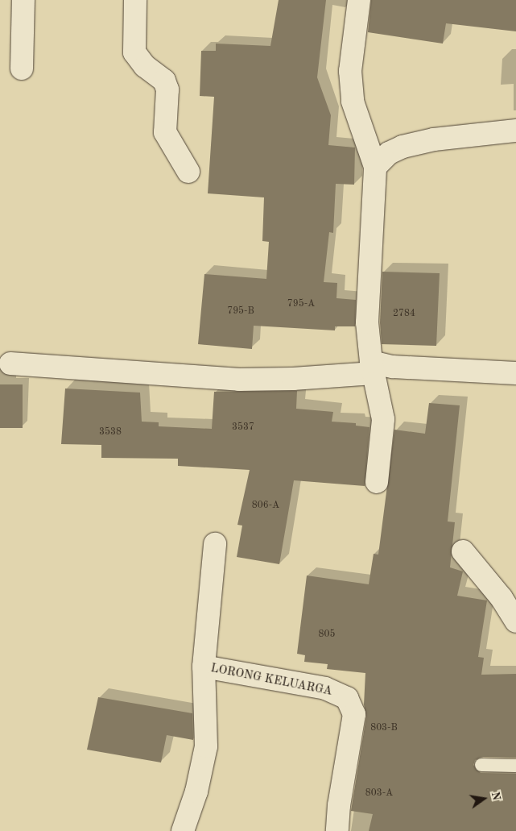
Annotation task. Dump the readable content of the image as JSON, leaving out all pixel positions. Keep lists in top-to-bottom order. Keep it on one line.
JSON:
{"streets":{"street":["LORONG KELUARGA"]},"house_numbers":["795-A","795-B","2784","3537","3538","806-A","805","803-B","803-A"],"north":"right"}
